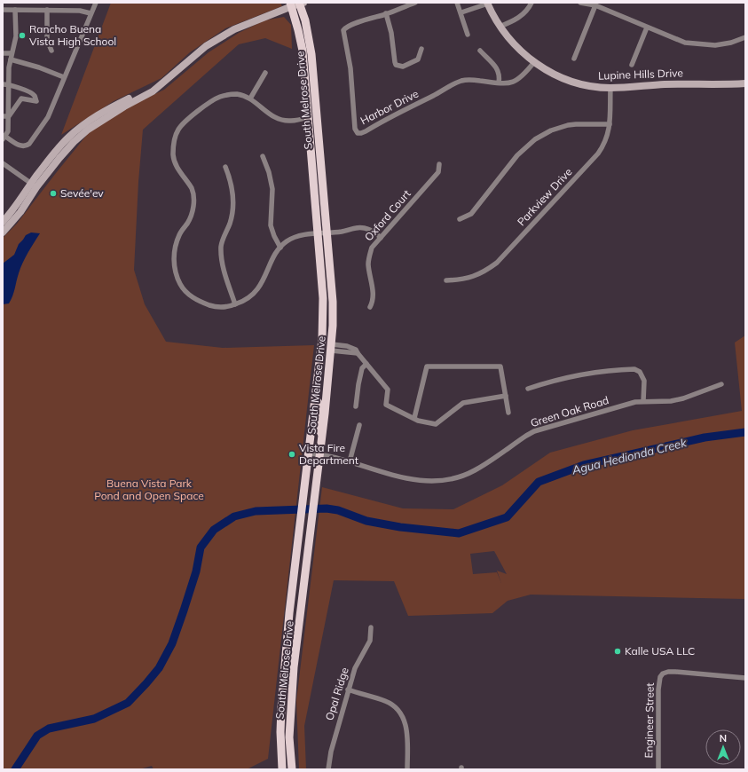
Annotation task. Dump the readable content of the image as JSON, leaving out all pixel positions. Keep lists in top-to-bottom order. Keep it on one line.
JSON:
{"streets":{"main road":["South Melrose Drive"],"street":["Lupine Hills Drive","Harbor Drive","Parkview Drive","Oxford Court","Green Oak Road","Opal Ridge","Engineer Street"]},"crossings":[["Lupine Hills Drive","Harbor Drive"],["Lupine Hills Drive","Parkview Drive"],["South Melrose Drive","Green Oak Road"]],"water":["Agua Hedionda Creek"],"parks":["Buena Vista Park Pond and Open Space"],"places":["Rancho Buena Vista High School","Sevée'ev","Vista Fire Department","Kalle USA LLC"],"north":"top"}
